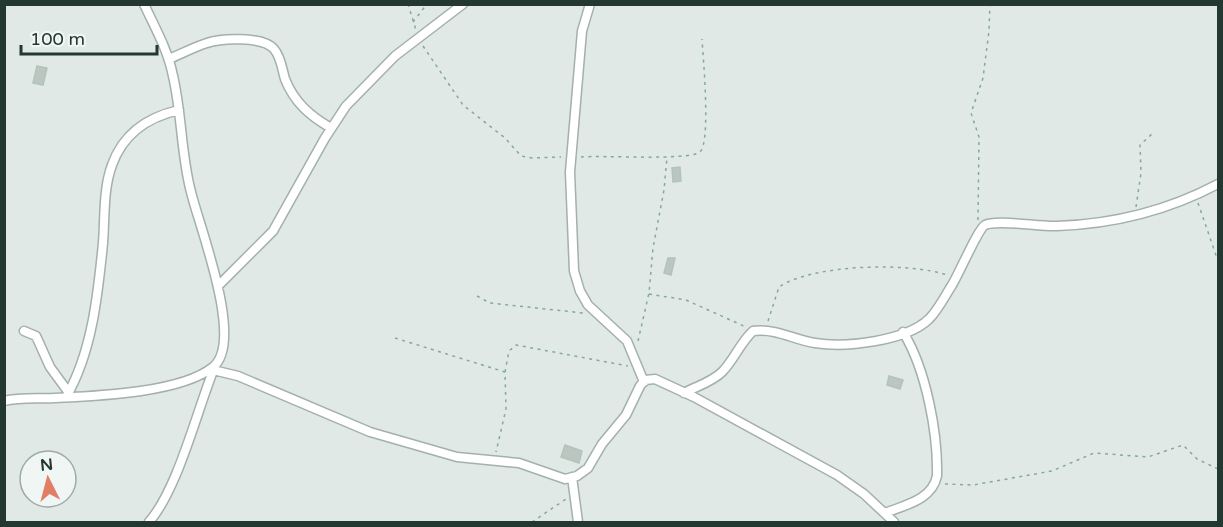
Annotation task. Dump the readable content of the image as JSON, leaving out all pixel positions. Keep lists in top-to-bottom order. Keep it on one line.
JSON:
{"scale_bar":"100 m","north":"top"}
